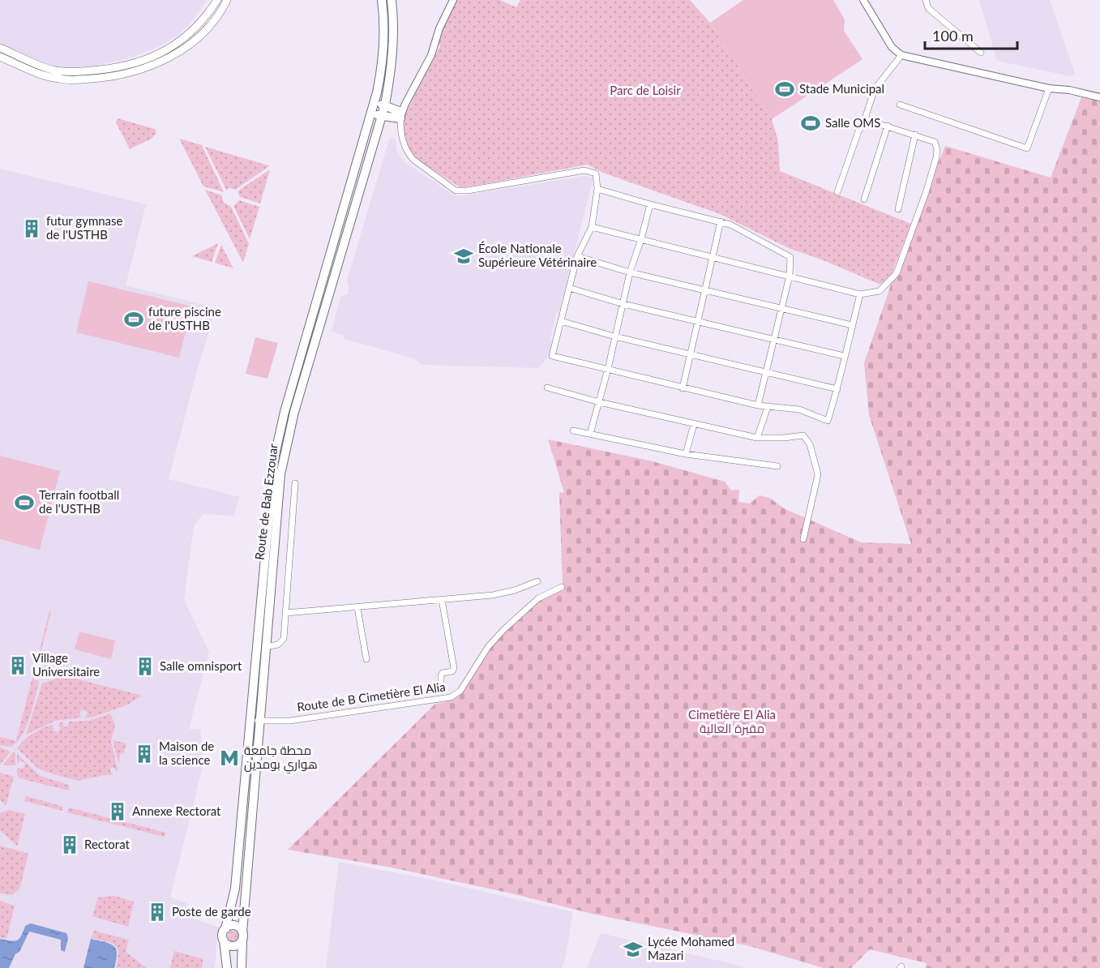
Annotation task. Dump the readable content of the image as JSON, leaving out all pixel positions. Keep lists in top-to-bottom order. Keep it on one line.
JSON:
{"streets":{"main road":["Route de Bab Ezzouar"],"street":["Route de B Cimetière El Alia"]},"crossings":[["Route de Bab Ezzouar","Route de B Cimetière El Alia"]],"parks":["Parc de Loisir","Cimetière El Alia مقبرة العالية"],"places":{"sports":["Stade Municipal","Salle OMS","future piscine de l'USTHB","Terrain football de l'USTHB"],"building":["futur gymnase de l'USTHB","Village Universitaire","Salle omnisport","Maison de la science","Annexe Rectorat","Rectorat","Poste de garde"],"school or university":["École Nationale Supérieure Vétérinaire","Lycée Mohamed Mazari"],"metro station":["محطة جامعة هواري بومدين"]},"scale_bar":"100 m"}
